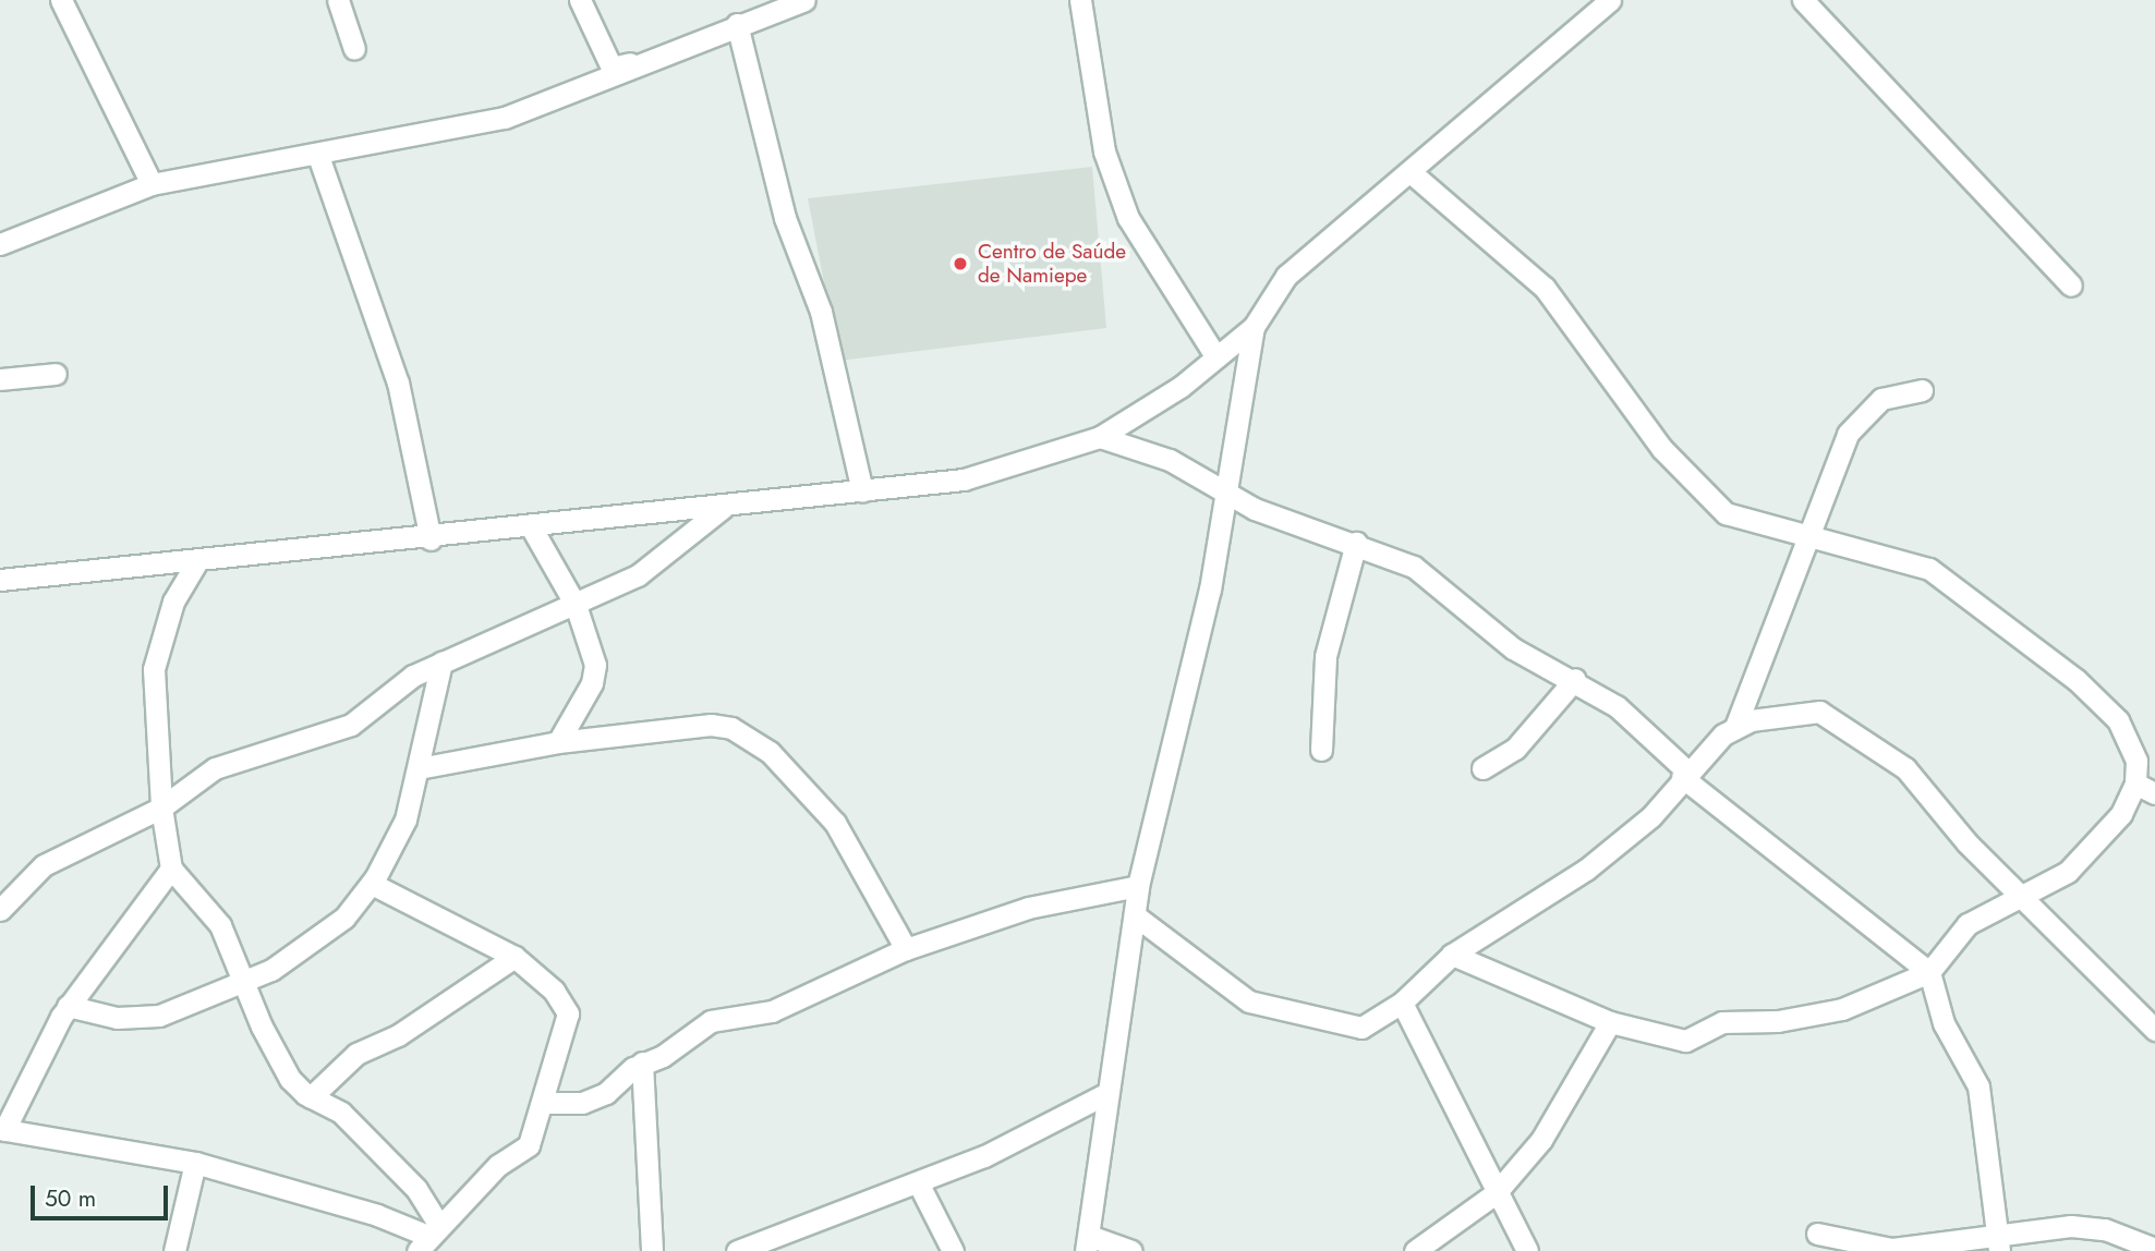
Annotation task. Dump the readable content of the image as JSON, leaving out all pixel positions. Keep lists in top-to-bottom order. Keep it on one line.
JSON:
{"places":["Centro de Saúde de Namiepe"],"scale_bar":"50 m"}
